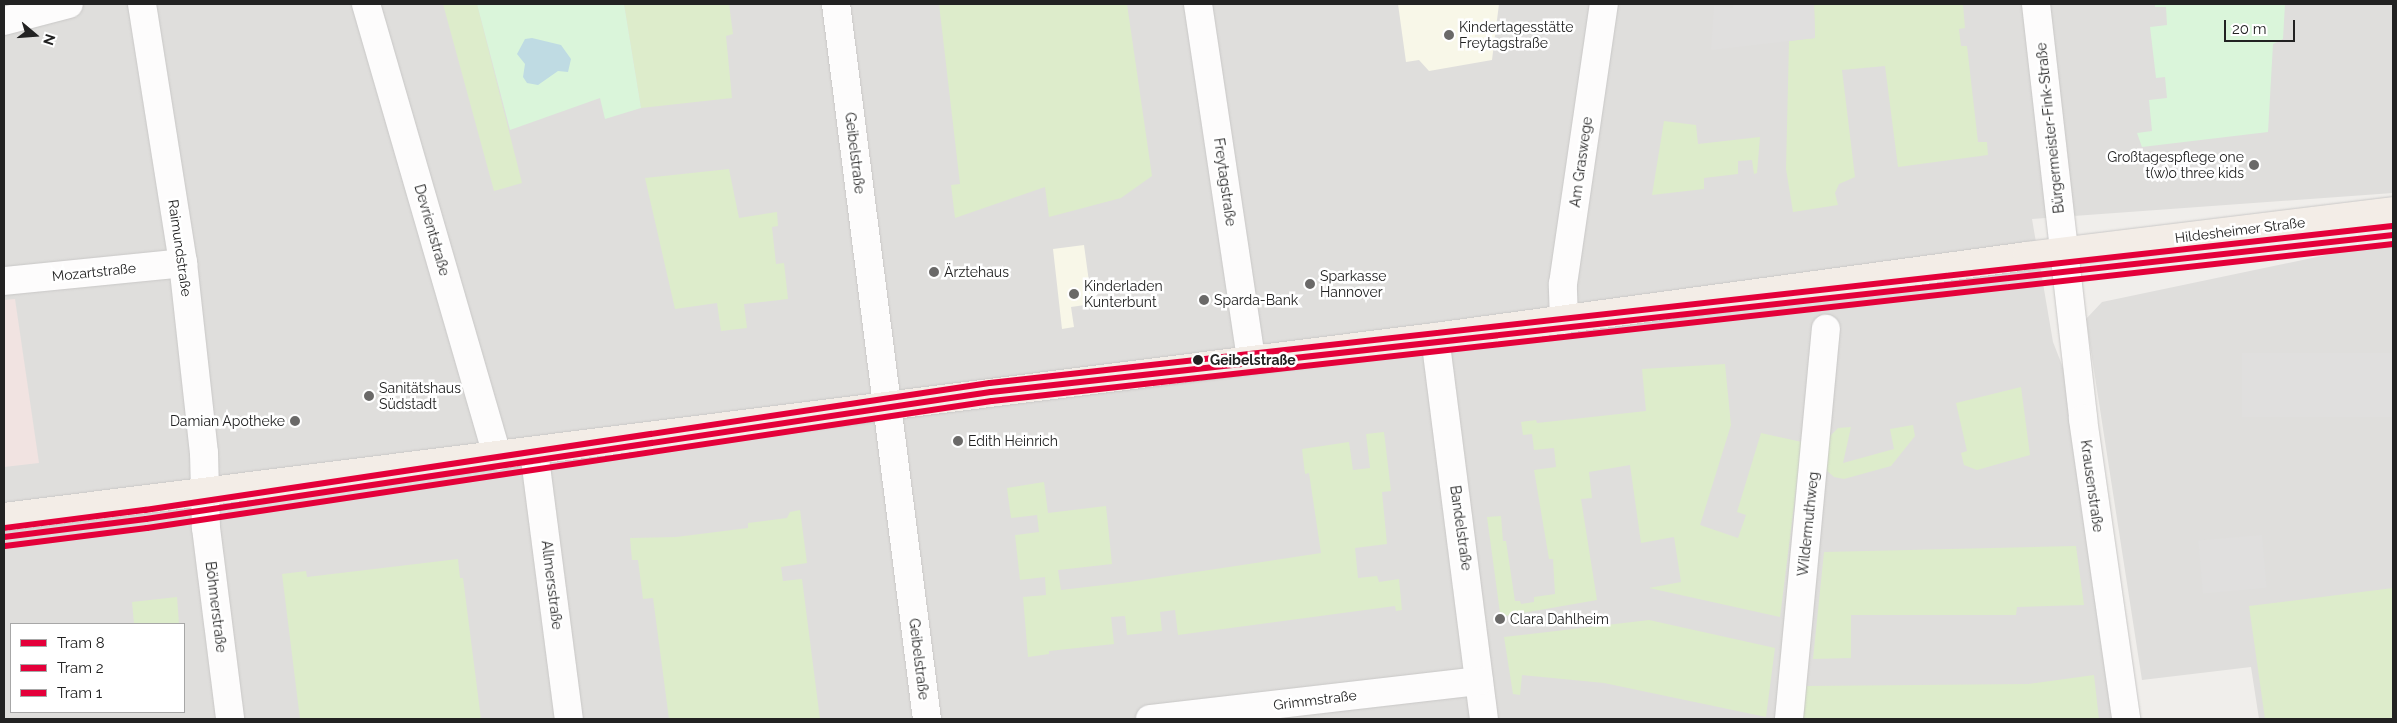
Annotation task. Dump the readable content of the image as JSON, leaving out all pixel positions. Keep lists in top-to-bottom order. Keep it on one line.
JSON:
{"streets":{"main road":["Hildesheimer Straße"],"street":["Bürgermeister-Fink-Straße","Geibelstraße","Am Graswege","Freytagstraße","Devrientstraße","Raimundstraße","Mozartstraße","Krausenstraße","Wildermuthweg","Bandelstraße","Allmersstraße","Böhmerstraße","Grimmstraße"]},"crossings":[["Bürgermeister-Fink-Straße","Hildesheimer Straße"],["Bürgermeister-Fink-Straße","Krausenstraße"],["Geibelstraße","Hildesheimer Straße"],["Am Graswege","Hildesheimer Straße"],["Freytagstraße","Hildesheimer Straße"],["Devrientstraße","Hildesheimer Straße"],["Hildesheimer Straße","Raimundstraße"],["Hildesheimer Straße","Krausenstraße"],["Hildesheimer Straße","Bandelstraße"],["Hildesheimer Straße","Allmersstraße"],["Hildesheimer Straße","Böhmerstraße"],["Raimundstraße","Mozartstraße"],["Raimundstraße","Böhmerstraße"],["Bandelstraße","Grimmstraße"]],"places":["Kindertagesstätte Freytagstraße","Großtagespflege one t(w)o three kids","Ärztehaus","Sparkasse Hannover","Kinderladen Kunterbunt","Sparda-Bank","Geibelstraße","Sanitätshaus Südstadt","Damian Apotheke","Edith Heinrich","Clara Dahlheim"],"lines":["tram line 1","tram line 8","tram line 2"],"legend":["Tram 8","Tram 2","Tram 1"],"scale_bar":"20 m","north":"right"}
